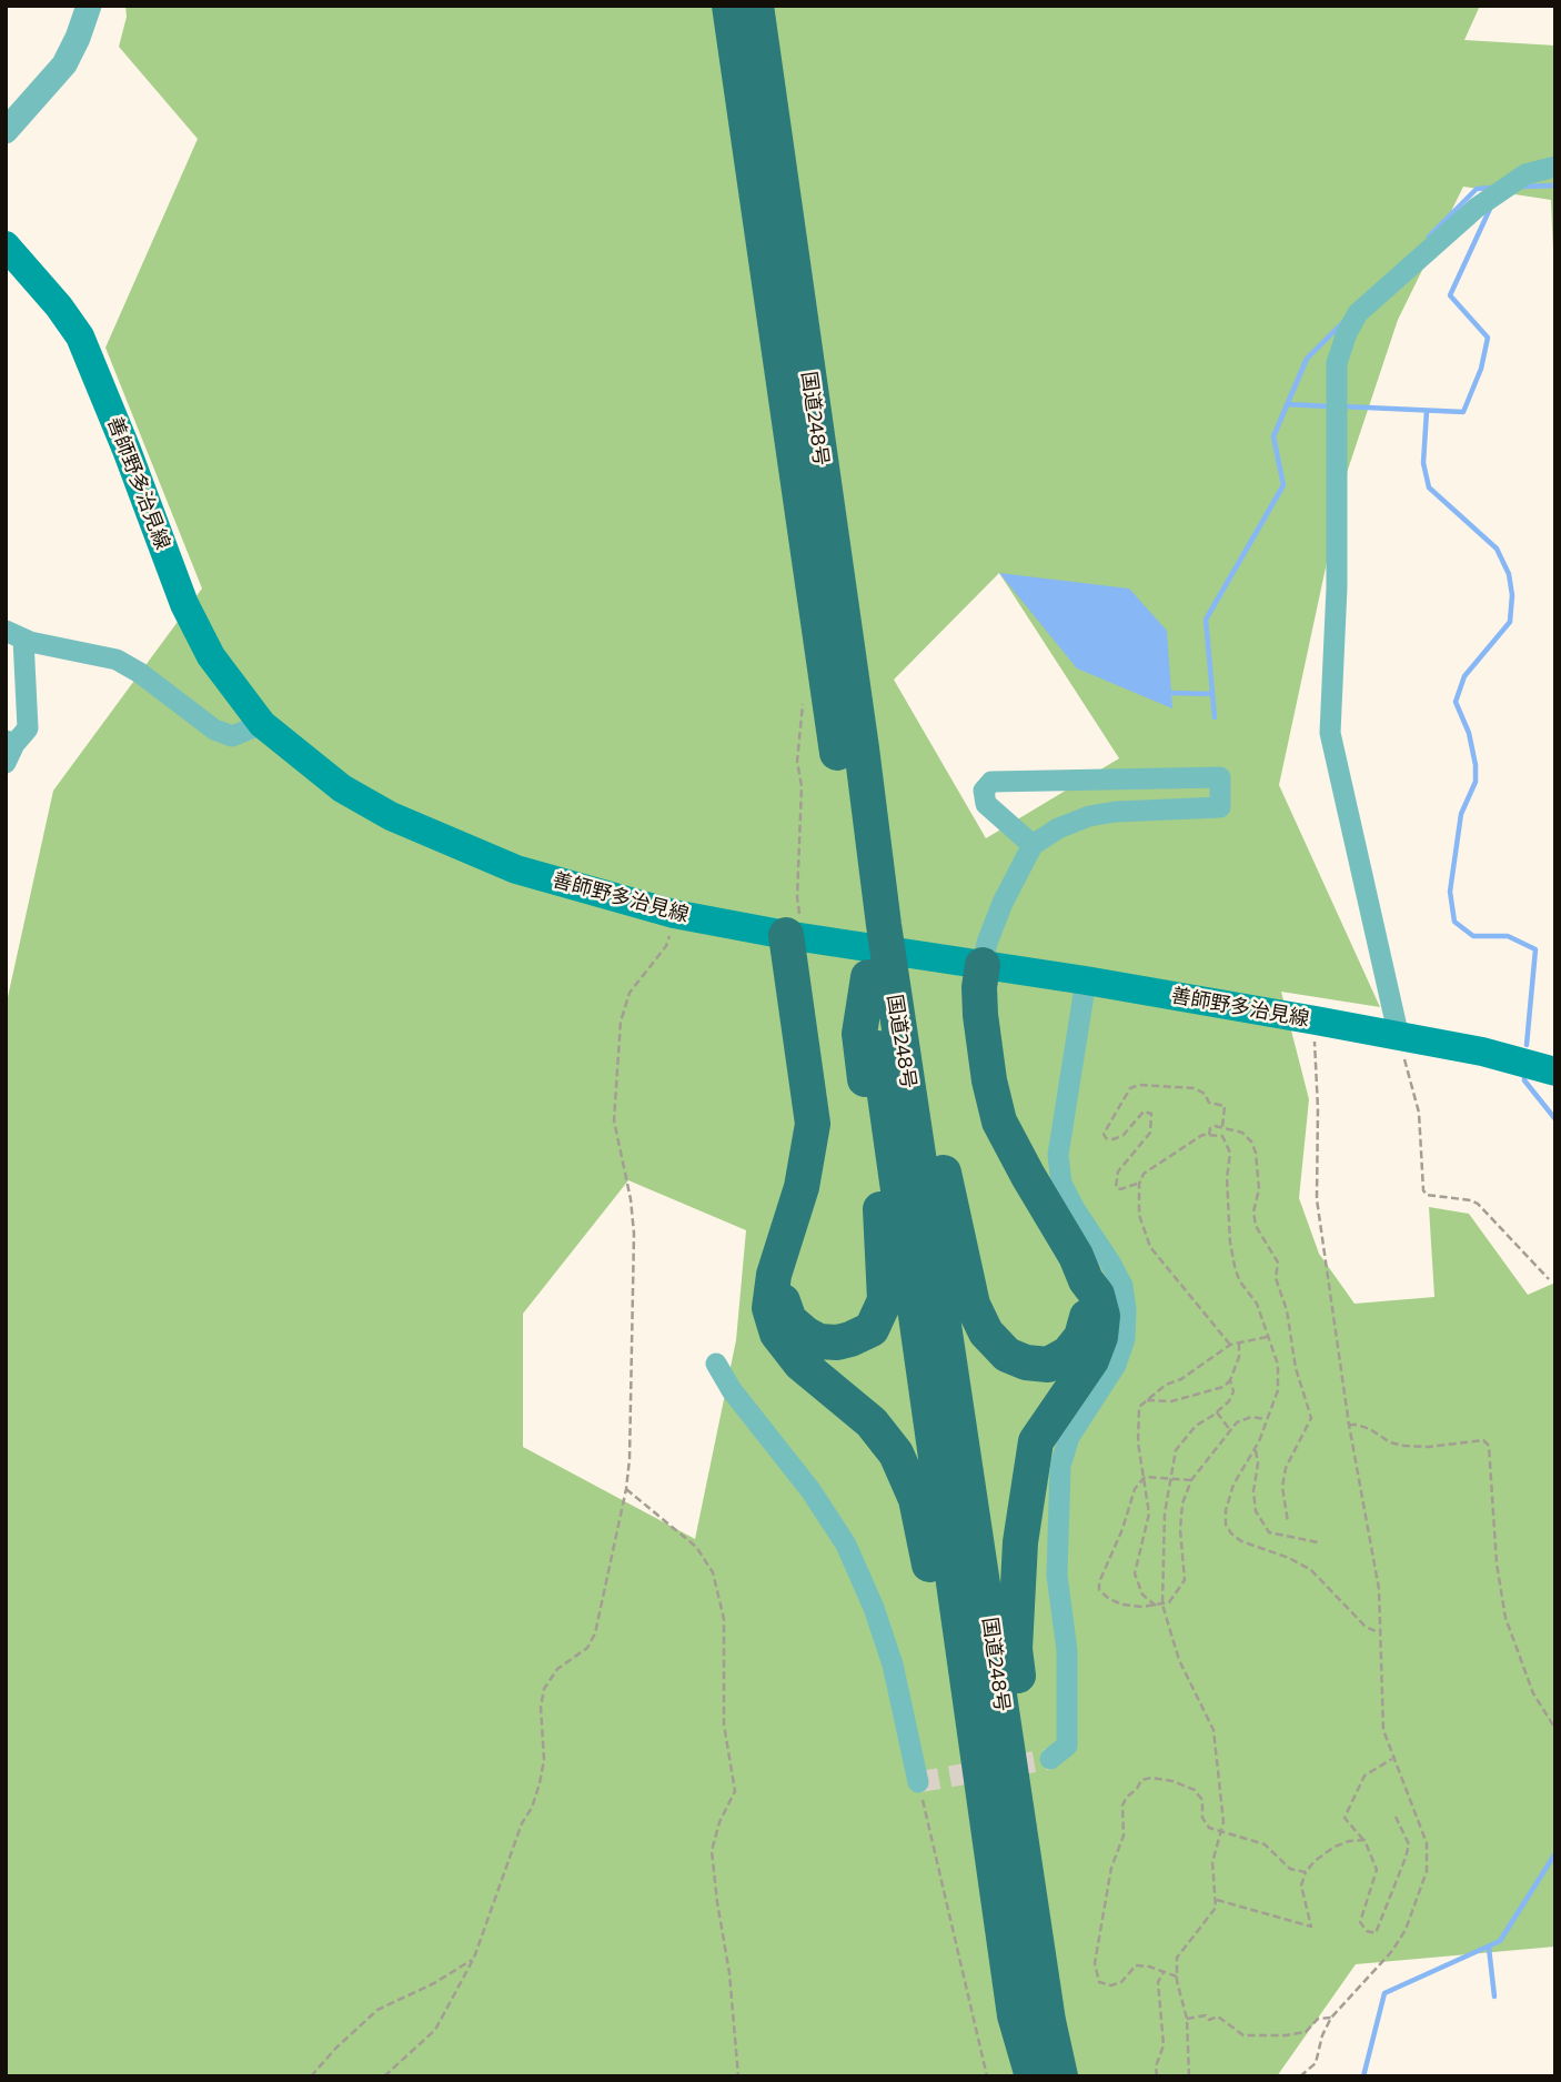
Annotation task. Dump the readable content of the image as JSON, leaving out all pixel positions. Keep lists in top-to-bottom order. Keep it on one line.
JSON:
{"streets":{"highway":["国道248号"],"main road":["善師野多治見線"]}}
